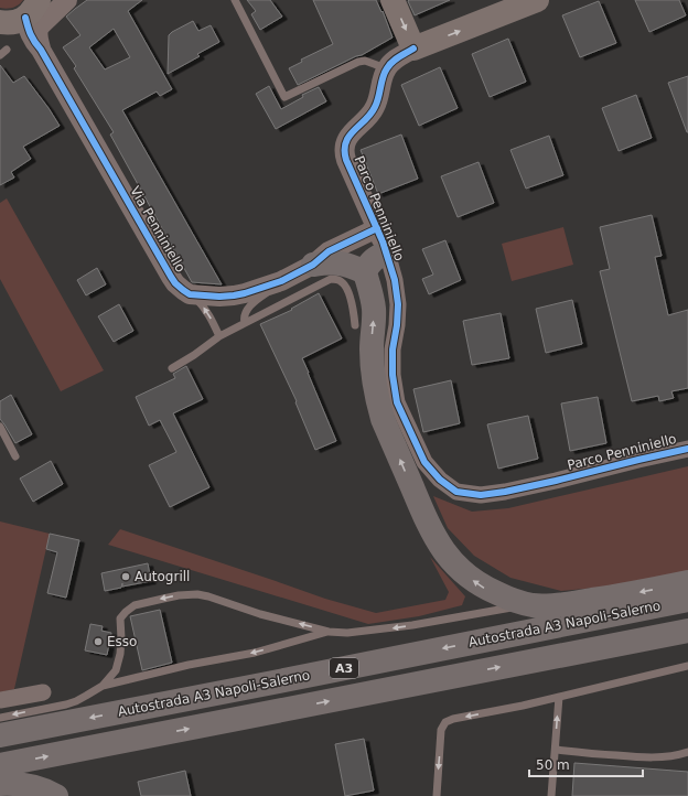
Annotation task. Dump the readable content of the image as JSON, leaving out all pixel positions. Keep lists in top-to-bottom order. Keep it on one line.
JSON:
{"streets":{"highway":["Autostrada A3 Napoli-Salerno","A3"],"street":["Parco Penniniello","Via Penniniello"]},"places":["Autogrill","Esso"],"scale_bar":"50 m"}
